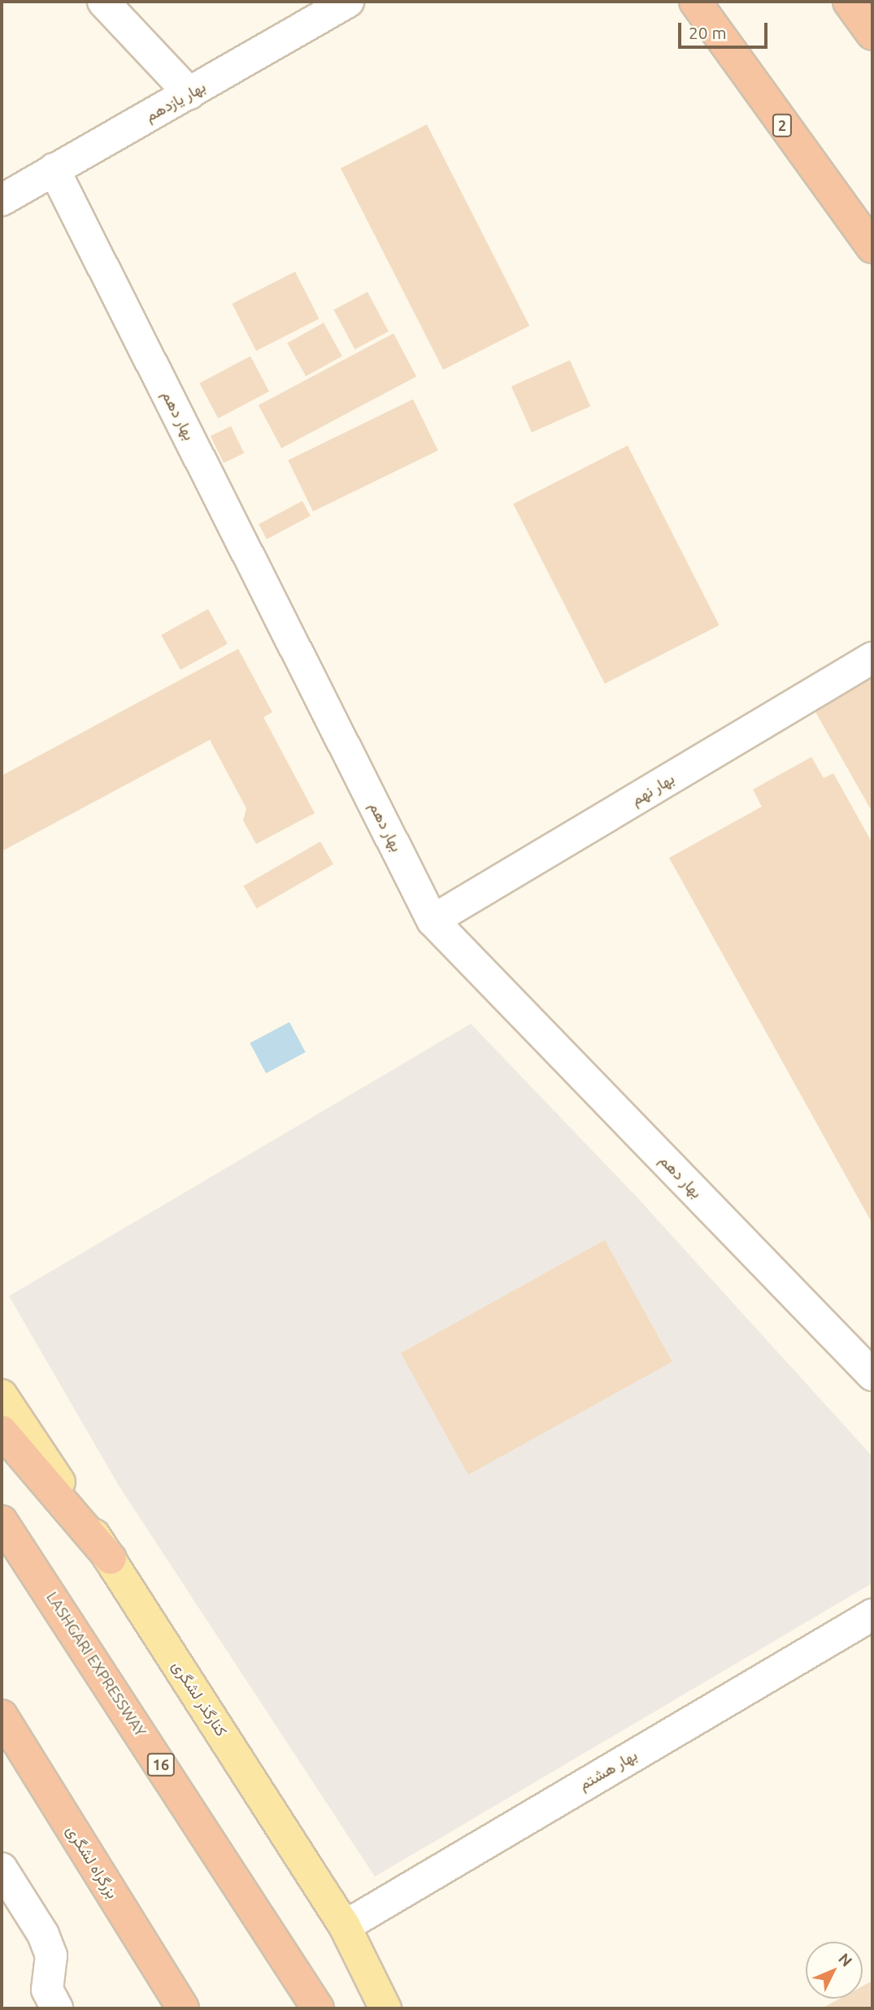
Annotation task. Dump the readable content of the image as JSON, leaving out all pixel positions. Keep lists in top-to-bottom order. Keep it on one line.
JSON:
{"streets":{"highway":["2","LASHGARI EXPRESSWAY","16","بزرگراه لشگری"],"main road":["کنارگذر لشگری"],"street":["بهار یازدهم","بهار دهم","بهار نهم","بهار هشتم"]},"crossings":[["بهار یازدهم","بهار دهم"],["بهار دهم","بهار نهم"],["کنارگذر لشگری","بهار هشتم"]],"scale_bar":"20 m","north":"top right"}
